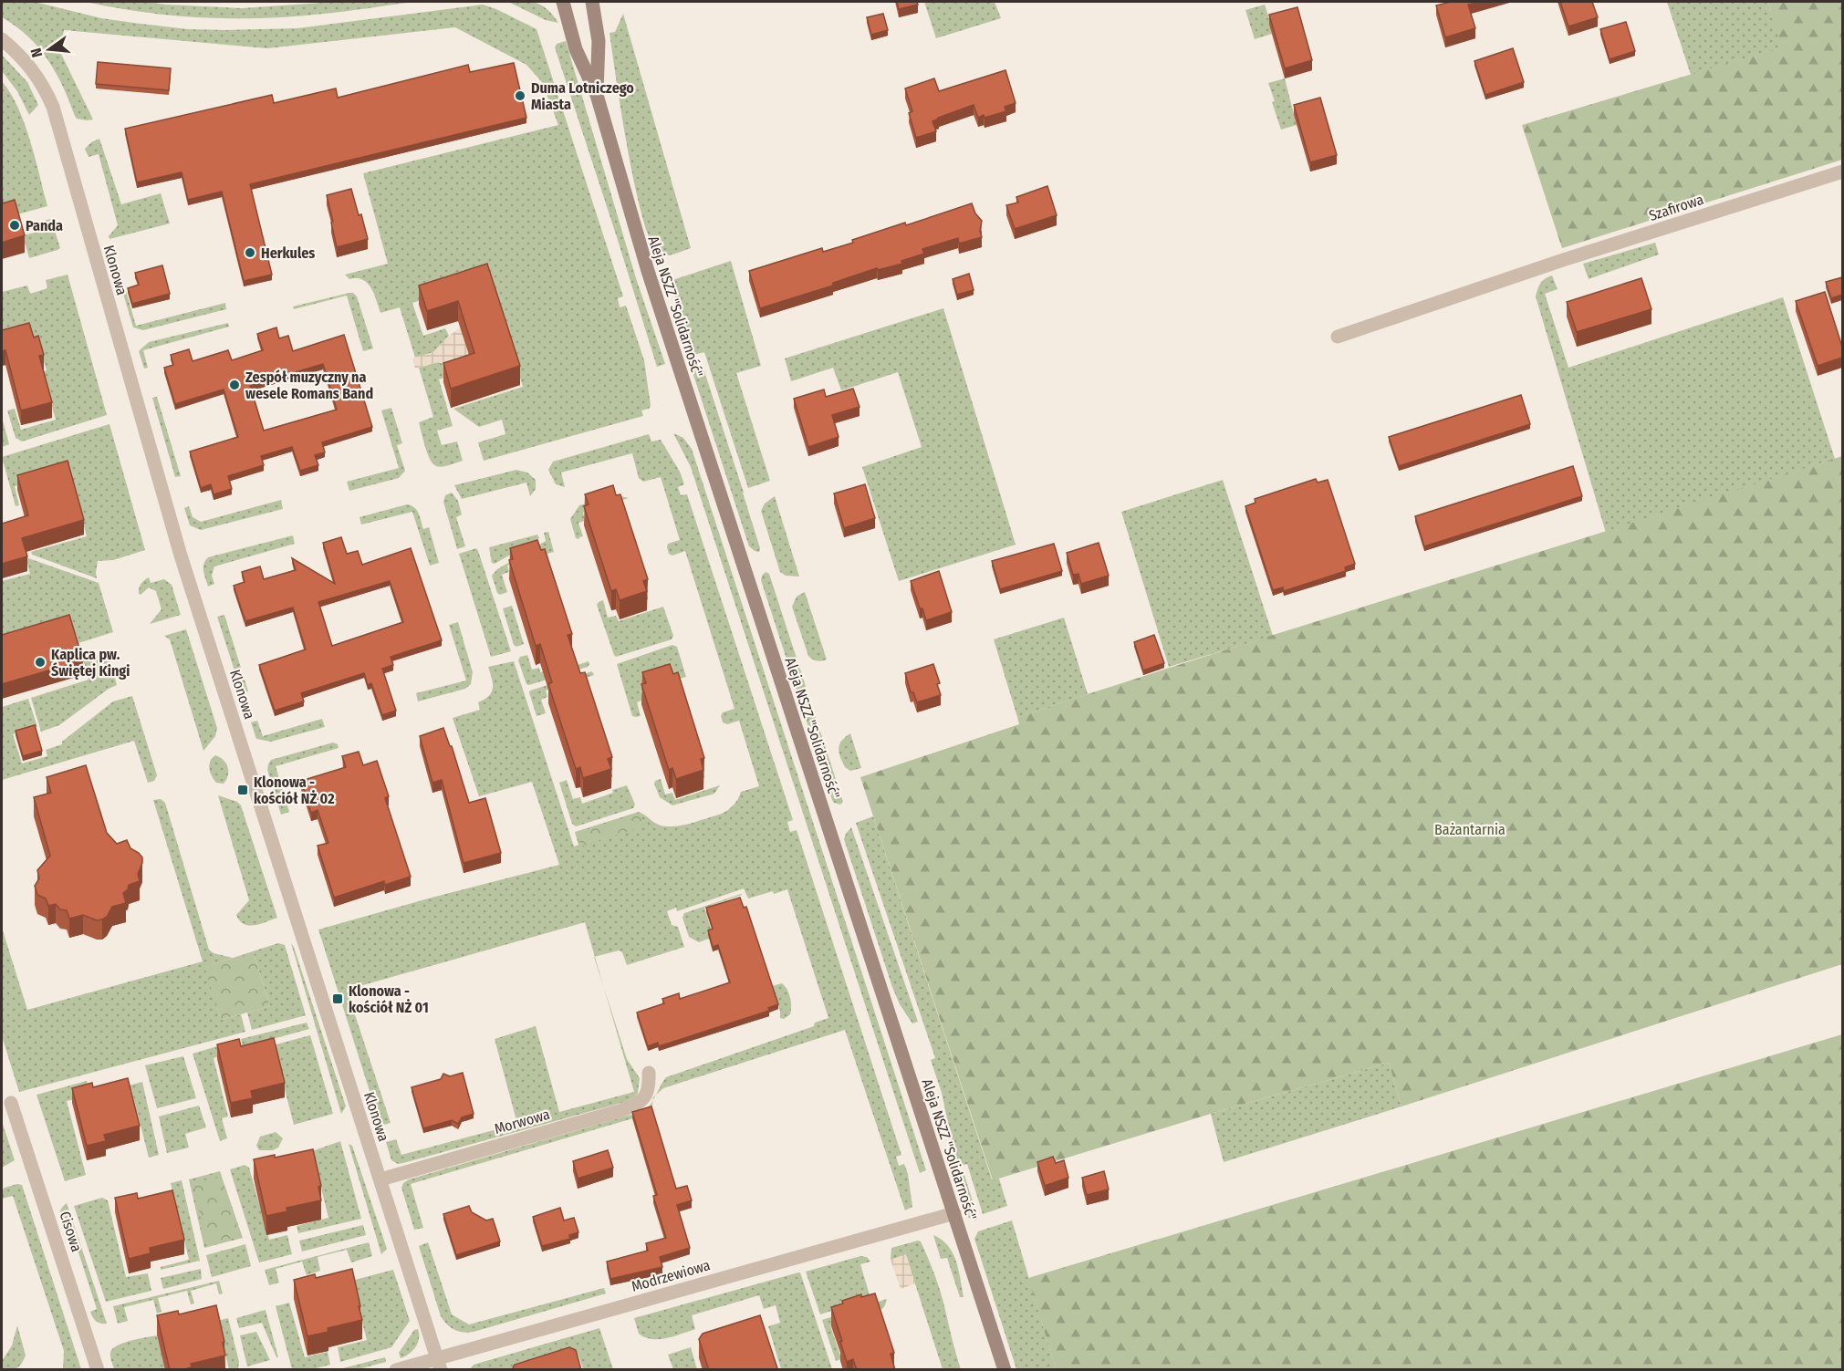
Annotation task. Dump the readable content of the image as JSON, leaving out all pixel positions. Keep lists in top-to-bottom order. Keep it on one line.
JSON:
{"streets":{"street":["Szafirowa","Klonowa","Aleja NSZZ \"Solidarność\"","Morwowa","Cisowa","Modrzewiowa"]},"crossings":[["Klonowa","Morwowa"],["Klonowa","Modrzewiowa"],["Aleja NSZZ \"Solidarność\"","Modrzewiowa"]],"parks":["Bażantarnia"],"places":{"other":["Duma Lotniczego Miasta","Panda","Herkules","Zespół muzyczny na wesele Romans Band","Kaplica pw. Świętej Kingi"],"transit":["Klonowa - kościół NŻ 02","Klonowa - kościół NŻ 01"]},"north":"left"}
